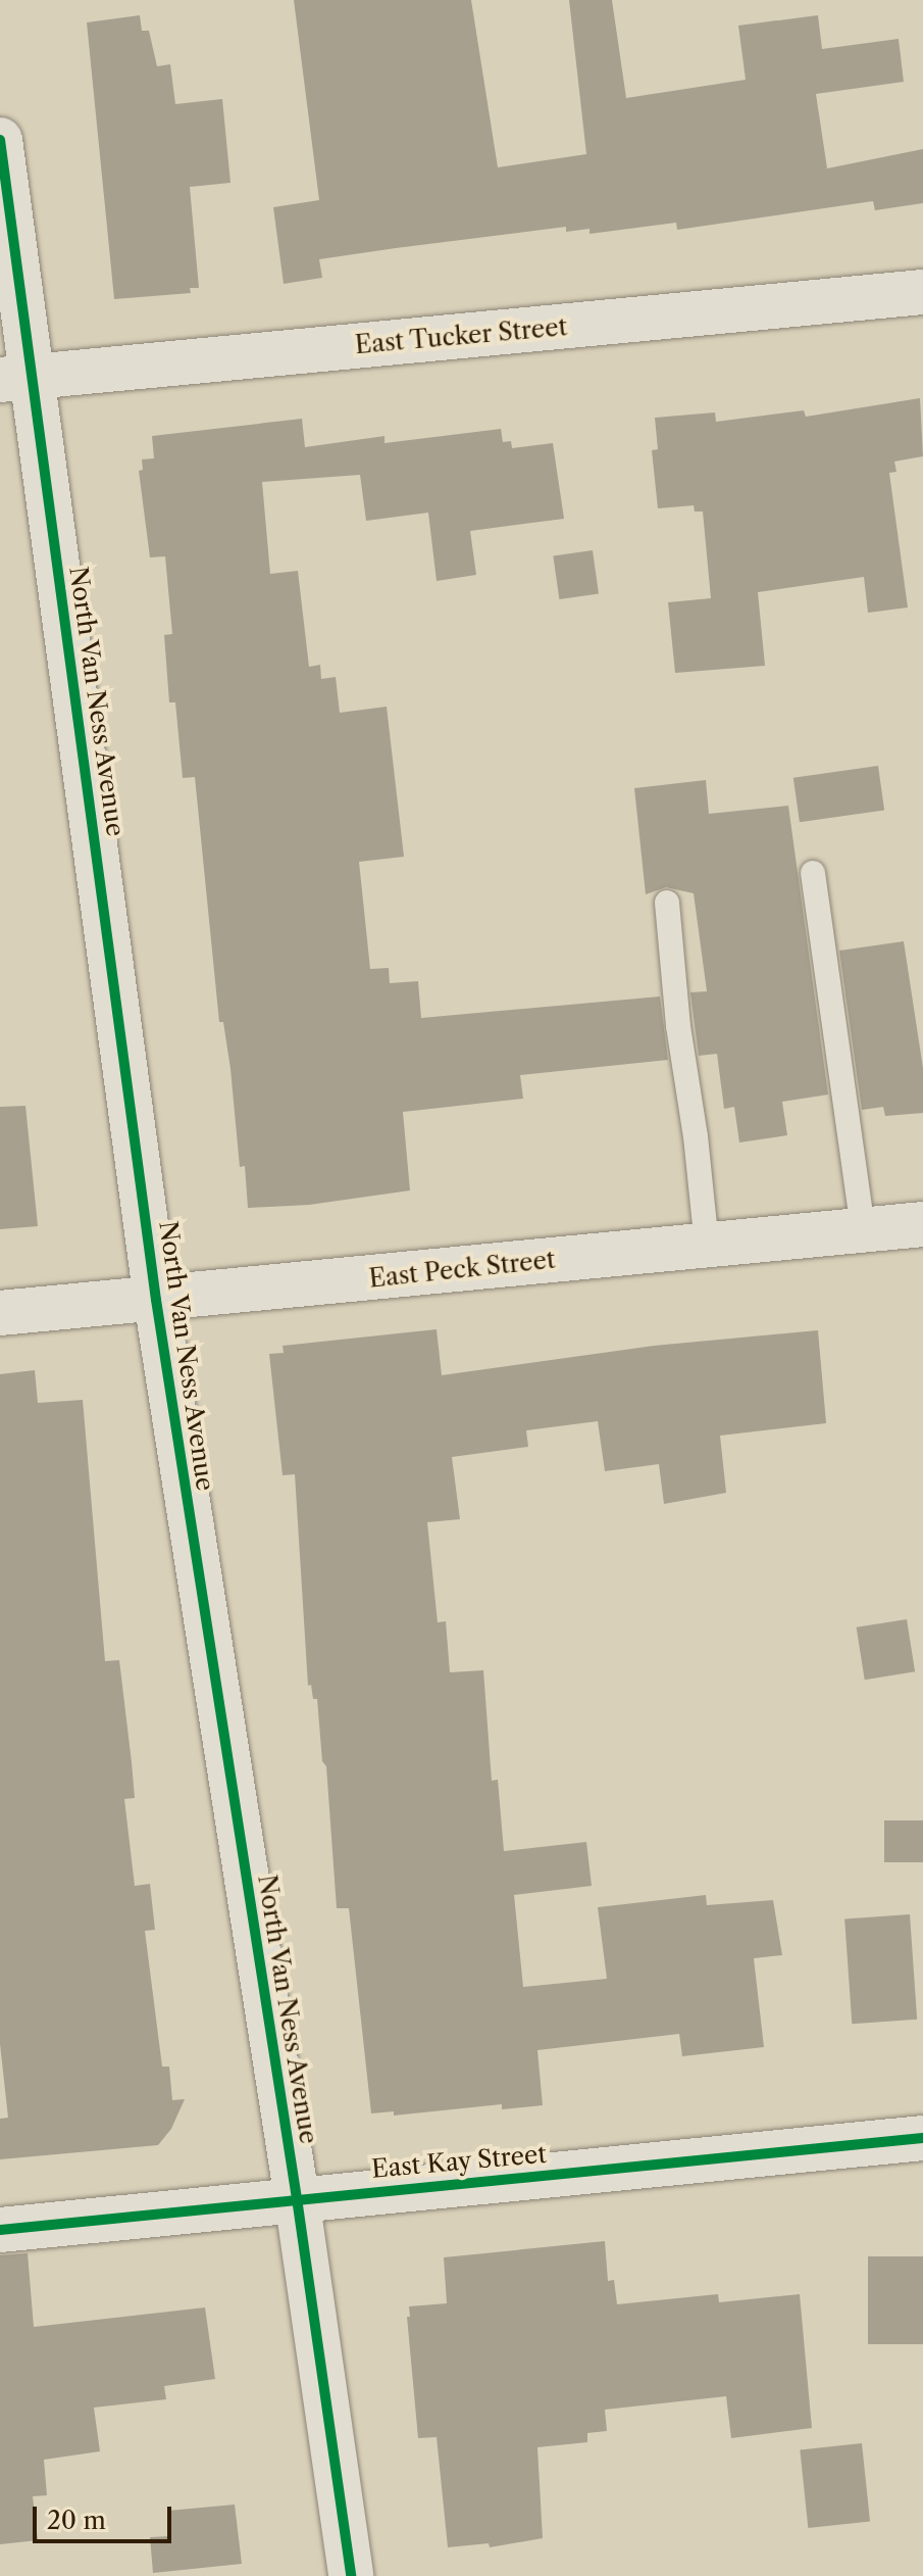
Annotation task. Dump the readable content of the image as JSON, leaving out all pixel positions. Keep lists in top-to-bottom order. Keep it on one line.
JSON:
{"streets":{"street":["East Tucker Street","North Van Ness Avenue","East Peck Street","East Kay Street"]},"crossings":[["East Tucker Street","North Van Ness Avenue"],["North Van Ness Avenue","East Peck Street"],["North Van Ness Avenue","East Kay Street"]],"scale_bar":"20 m"}
